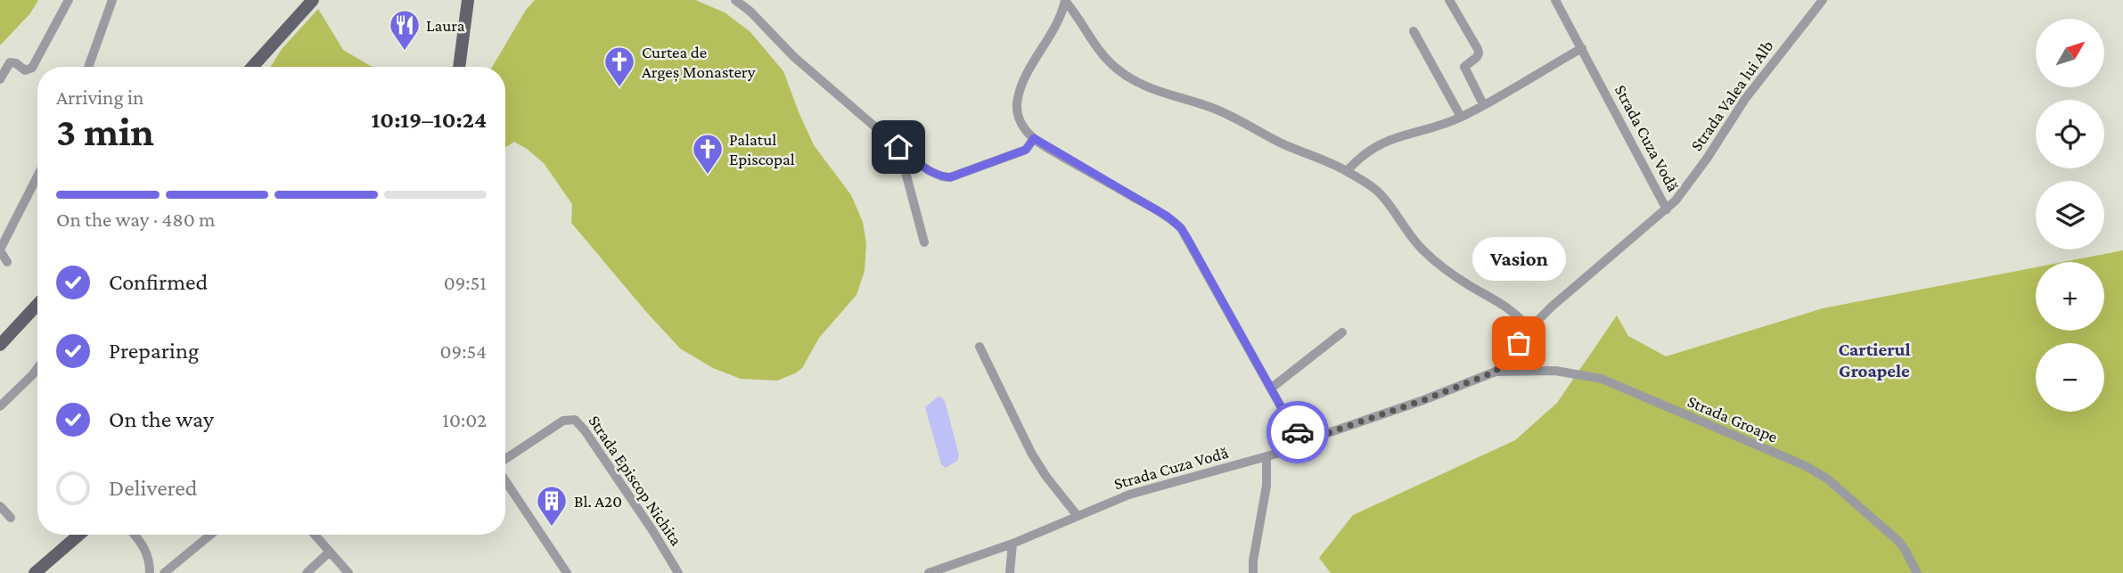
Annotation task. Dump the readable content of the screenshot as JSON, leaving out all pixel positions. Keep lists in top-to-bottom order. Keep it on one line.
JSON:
{"streets":{"street":["Strada Valea lui Alb","Strada Cuza Vodă","Strada Groape","Strada Episcop Nichita"]},"crossings":[["Strada Valea lui Alb","Strada Cuza Vodă"],["Strada Cuza Vodă","Strada Groape"]],"districts":["Cartierul Groapele"],"places":{"restaurant":["Laura"],"church":["Curtea de Argeș Monastery","Palatul Episcopal"],"other":["Vasion"],"building":["Bl. A20"]},"north":"top right","page":{"map_buttons":["+","−"],"heading":["3 min","Arriving in","10:19–10:24"],"bar":"On the way · 480 m","bubble":"Vasion","list":[["Confirmed","09:51"],["Preparing","09:54"],["On the way","10:02"],"Delivered"]}}
